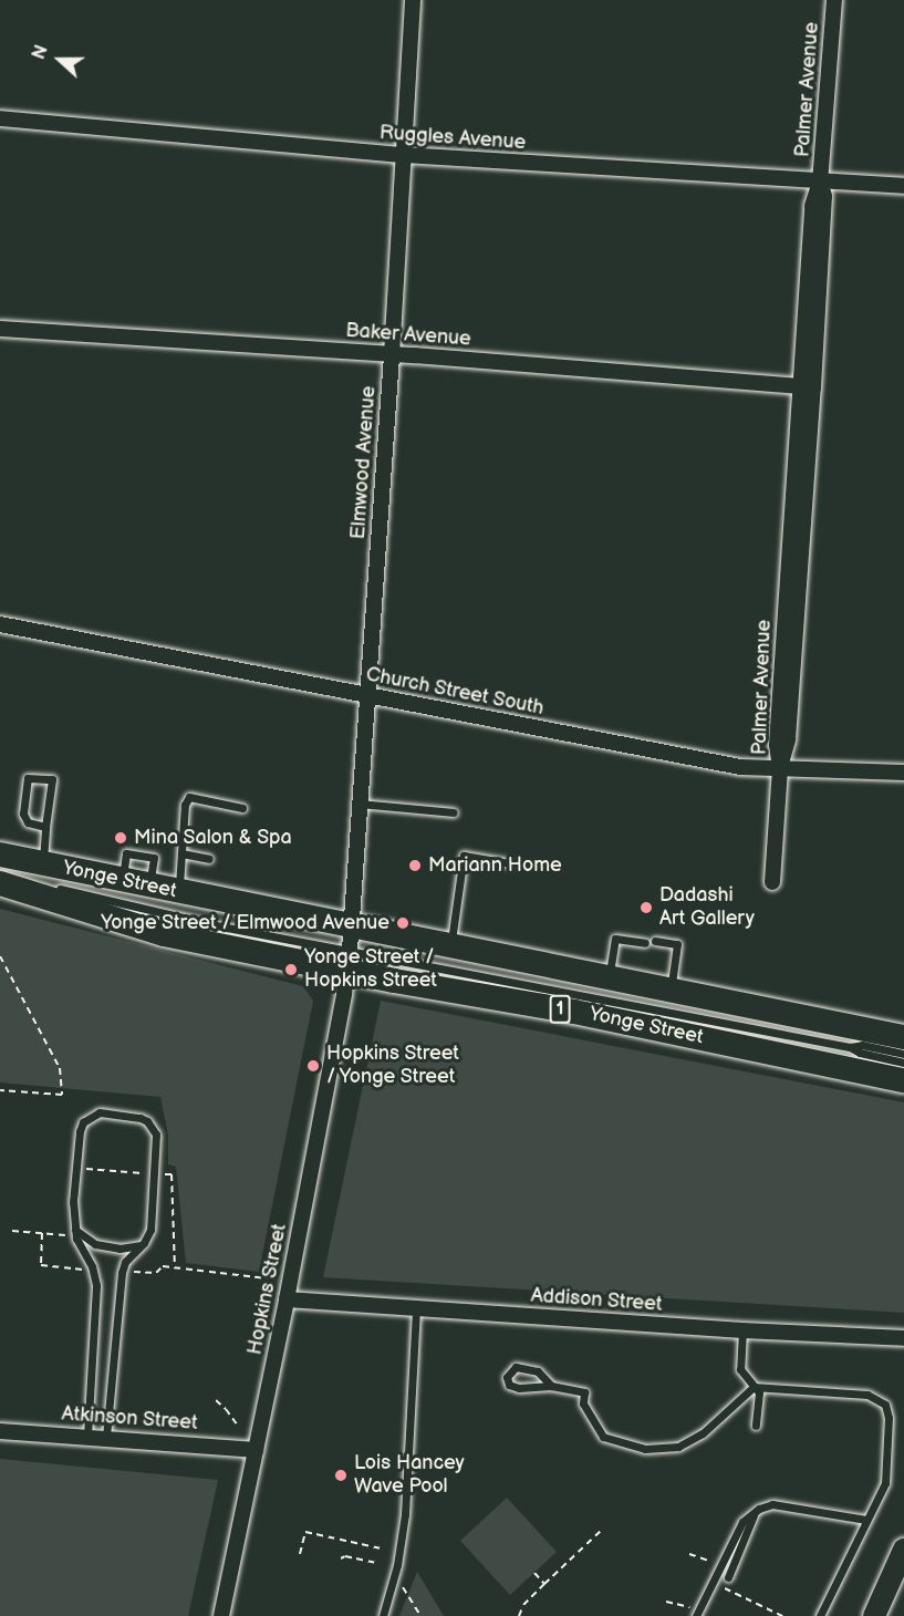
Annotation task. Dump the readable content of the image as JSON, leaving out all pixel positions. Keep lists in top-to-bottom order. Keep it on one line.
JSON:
{"streets":{"main road":["Yonge Street","1"],"street":["Palmer Avenue","Ruggles Avenue","Baker Avenue","Elmwood Avenue","Church Street South","Hopkins Street","Addison Street","Atkinson Street"]},"crossings":[["Palmer Avenue","Ruggles Avenue"],["Palmer Avenue","Baker Avenue"],["Palmer Avenue","Church Street South"],["Ruggles Avenue","Elmwood Avenue"],["Baker Avenue","Elmwood Avenue"],["Elmwood Avenue","Church Street South"],["Elmwood Avenue","Yonge Street"],["Elmwood Avenue","Hopkins Street"],["Yonge Street","Hopkins Street"],["Hopkins Street","Addison Street"],["Hopkins Street","Atkinson Street"]],"places":["Mina Salon & Spa","Mariann Home","Dadashi Art Gallery","Yonge Street / Elmwood Avenue","Yonge Street / Hopkins Street","Hopkins Street / Yonge Street","Lois Hancey Wave Pool"],"north":"left"}
